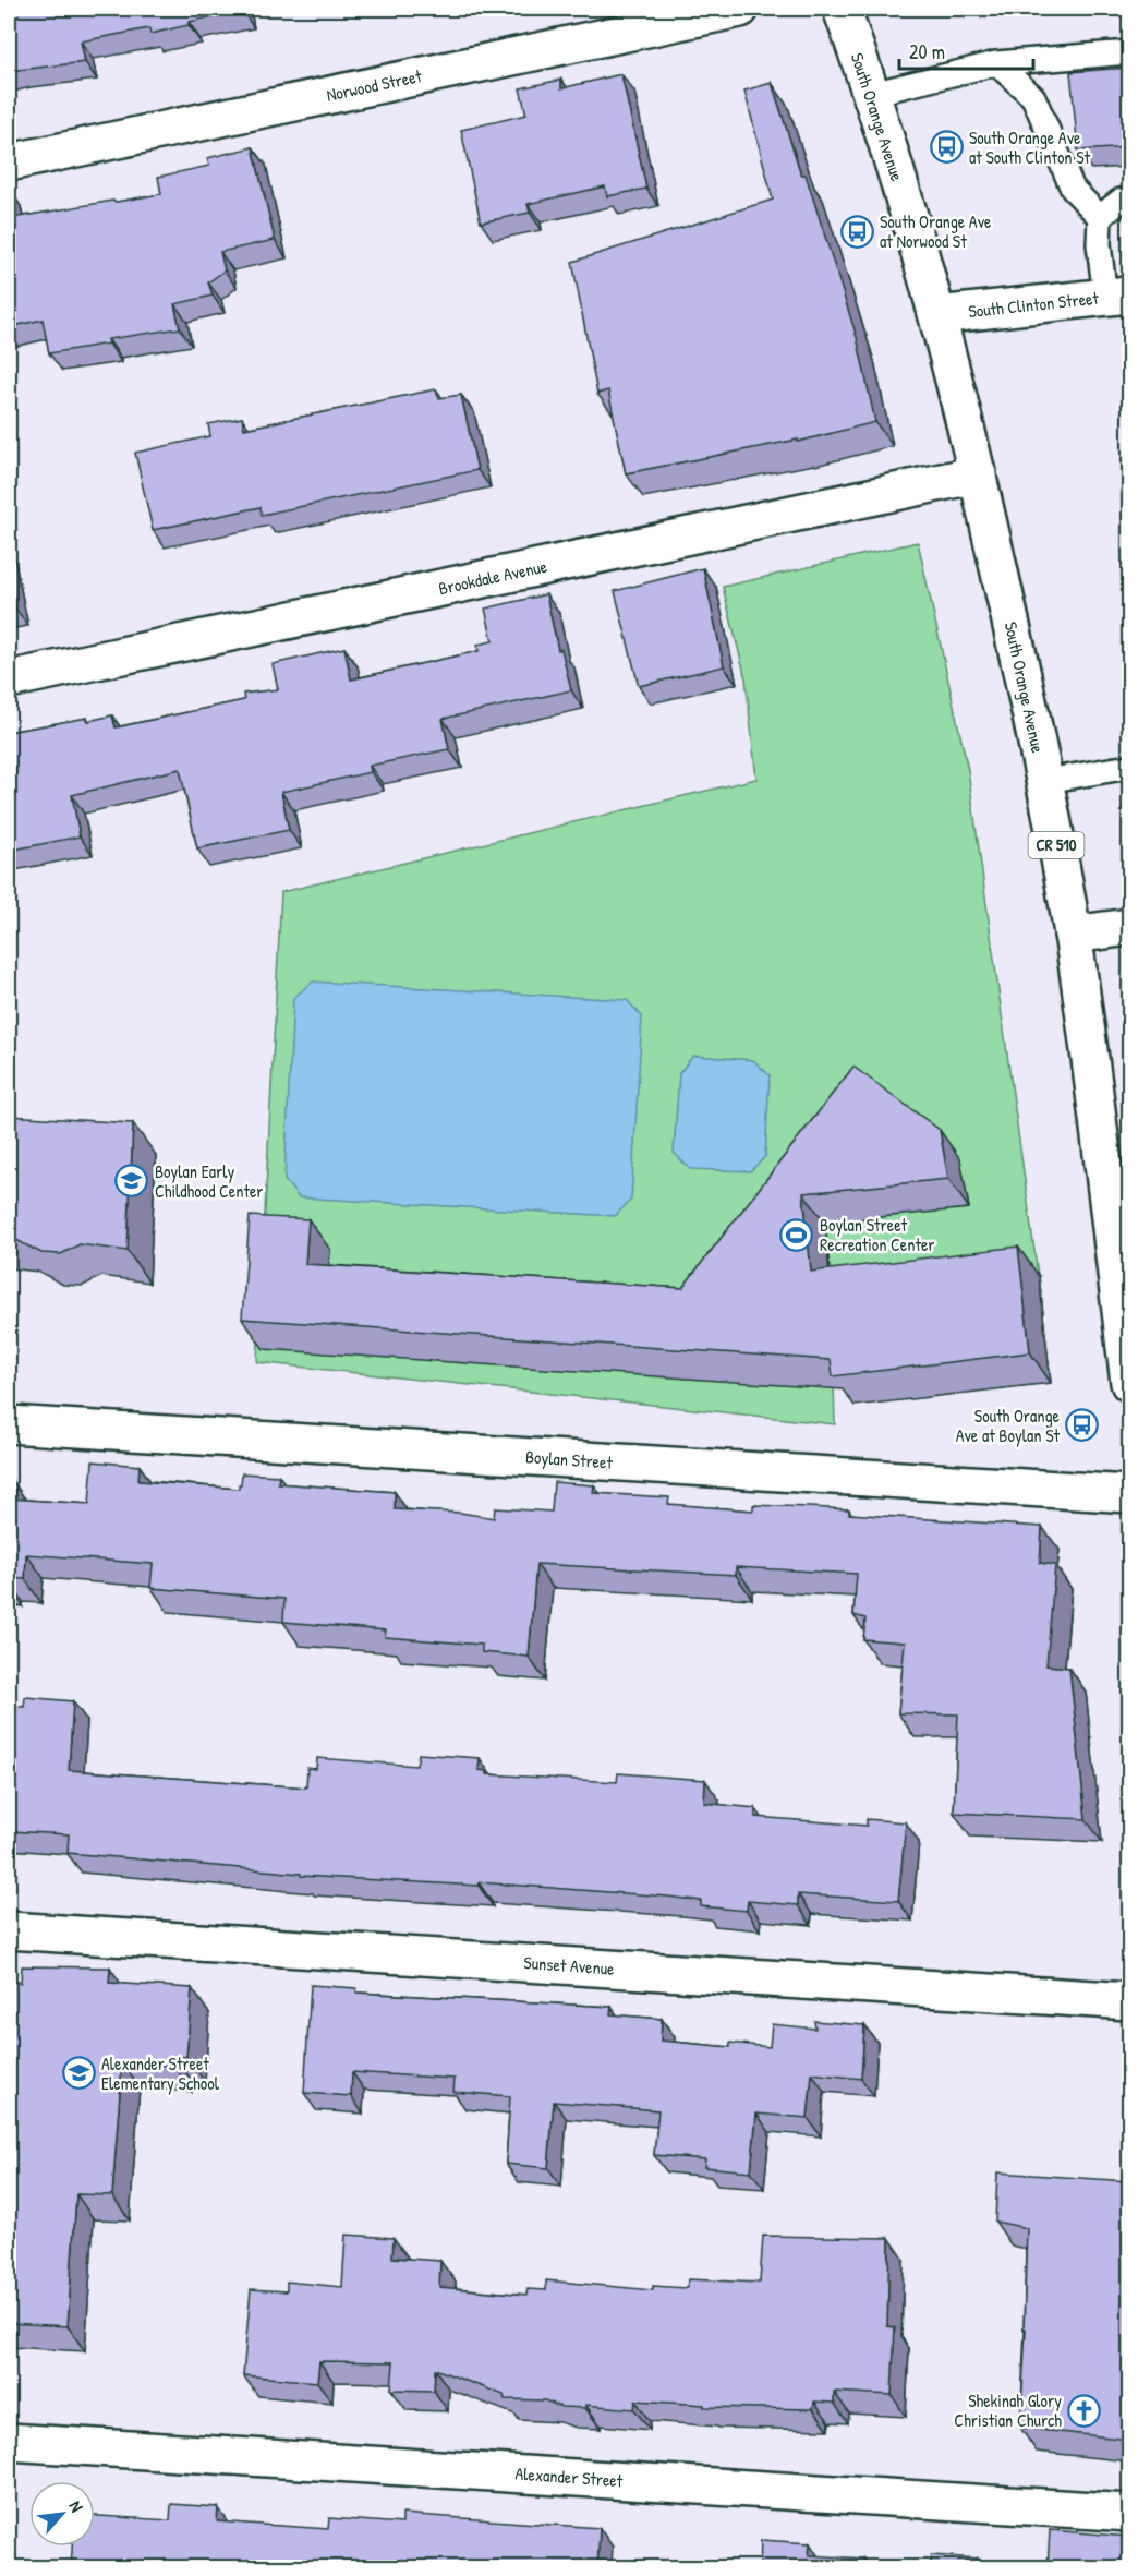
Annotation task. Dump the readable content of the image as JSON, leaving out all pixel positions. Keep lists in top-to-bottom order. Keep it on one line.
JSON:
{"streets":{"street":["Norwood Street","South Orange Avenue","South Clinton Street","Brookdale Avenue","CR 510","Boylan Street","Sunset Avenue","Alexander Street"]},"crossings":[["South Orange Avenue","South Clinton Street"],["South Orange Avenue","Brookdale Avenue"]],"places":{"bus stop":["South Orange Ave at South Clinton St","South Orange Ave at Norwood St","South Orange Ave at Boylan St"],"school or university":["Boylan Early Childhood Center","Alexander Street Elementary School"],"sports":["Boylan Street Recreation Center"],"church":["Shekinah Glory Christian Church"]},"scale_bar":"20 m","north":"top right"}
